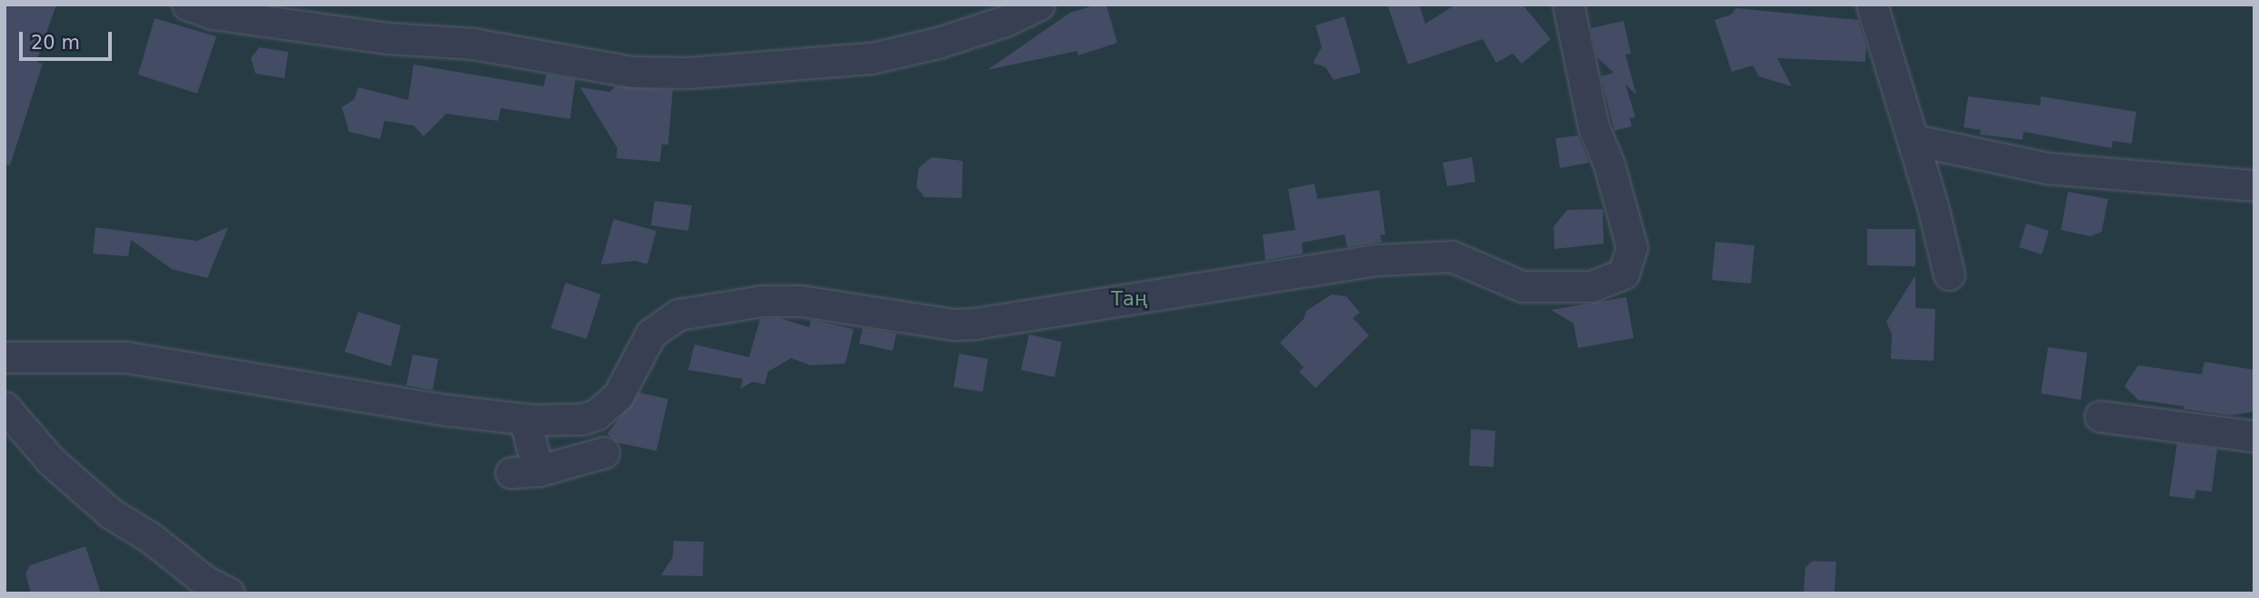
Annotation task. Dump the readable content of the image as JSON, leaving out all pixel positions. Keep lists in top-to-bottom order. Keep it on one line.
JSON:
{"parks":["Таң"],"scale_bar":"20 m"}
